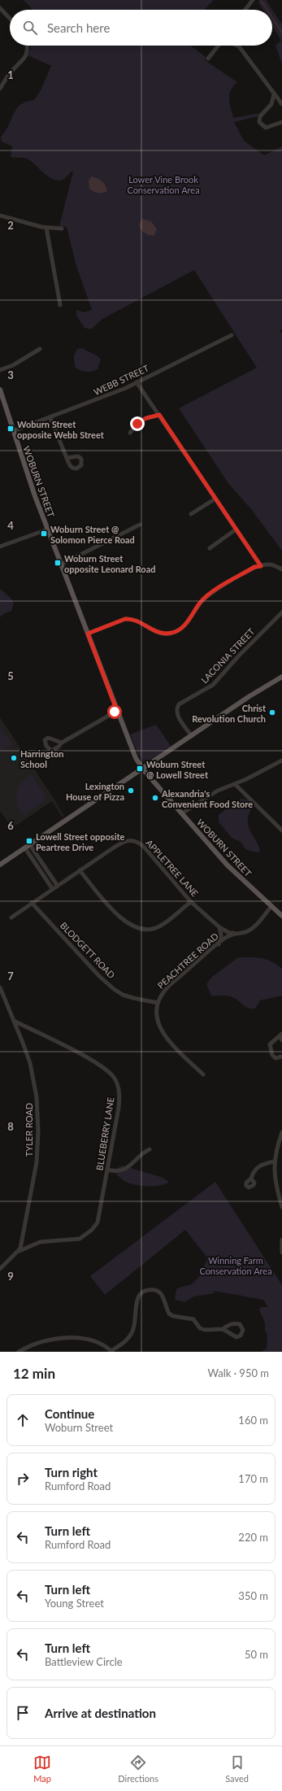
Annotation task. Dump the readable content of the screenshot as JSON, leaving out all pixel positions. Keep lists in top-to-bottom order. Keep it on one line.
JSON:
{"streets":{"main road":["WOBURN STREET"],"street":["WEBB STREET","LACONIA STREET","APPLETREE LANE","BLODGETT ROAD","PEACHTREE ROAD","TYLER ROAD","BLUEBERRY LANE"]},"crossings":[["WEBB STREET","WOBURN STREET"],["WOBURN STREET","PEACHTREE ROAD"],["APPLETREE LANE","BLODGETT ROAD"],["APPLETREE LANE","PEACHTREE ROAD"],["BLODGETT ROAD","PEACHTREE ROAD"],["TYLER ROAD","BLUEBERRY LANE"]],"parks":["Lower Vine Brook Conservation Area","Winning Farm Conservation Area"],"places":{"transit":["Woburn Street opposite Webb Street","Woburn Street @ Solomon Pierce Road","Woburn Street opposite Leonard Road","Woburn Street @ Lowell Street","Lowell Street opposite Peartree Drive"],"other":["Christ Revolution Church","Harrington School","Lexington House of Pizza","Alexandria's Convenient Food Store"]},"page":{"search":"Search here","heading":["12 min","Walk · 950 m"],"list":[["Continue","Woburn Street","160 m"],["Turn right","Rumford Road","170 m"],["Turn left","Rumford Road","220 m"],["Turn left","Young Street","350 m"],["Turn left","Battleview Circle","50 m"],"Arrive at destination"],"nav":["Map","Directions","Saved"]},"grid":{"rows":["1","2","3","4","5","6","7","8","9"]}}
